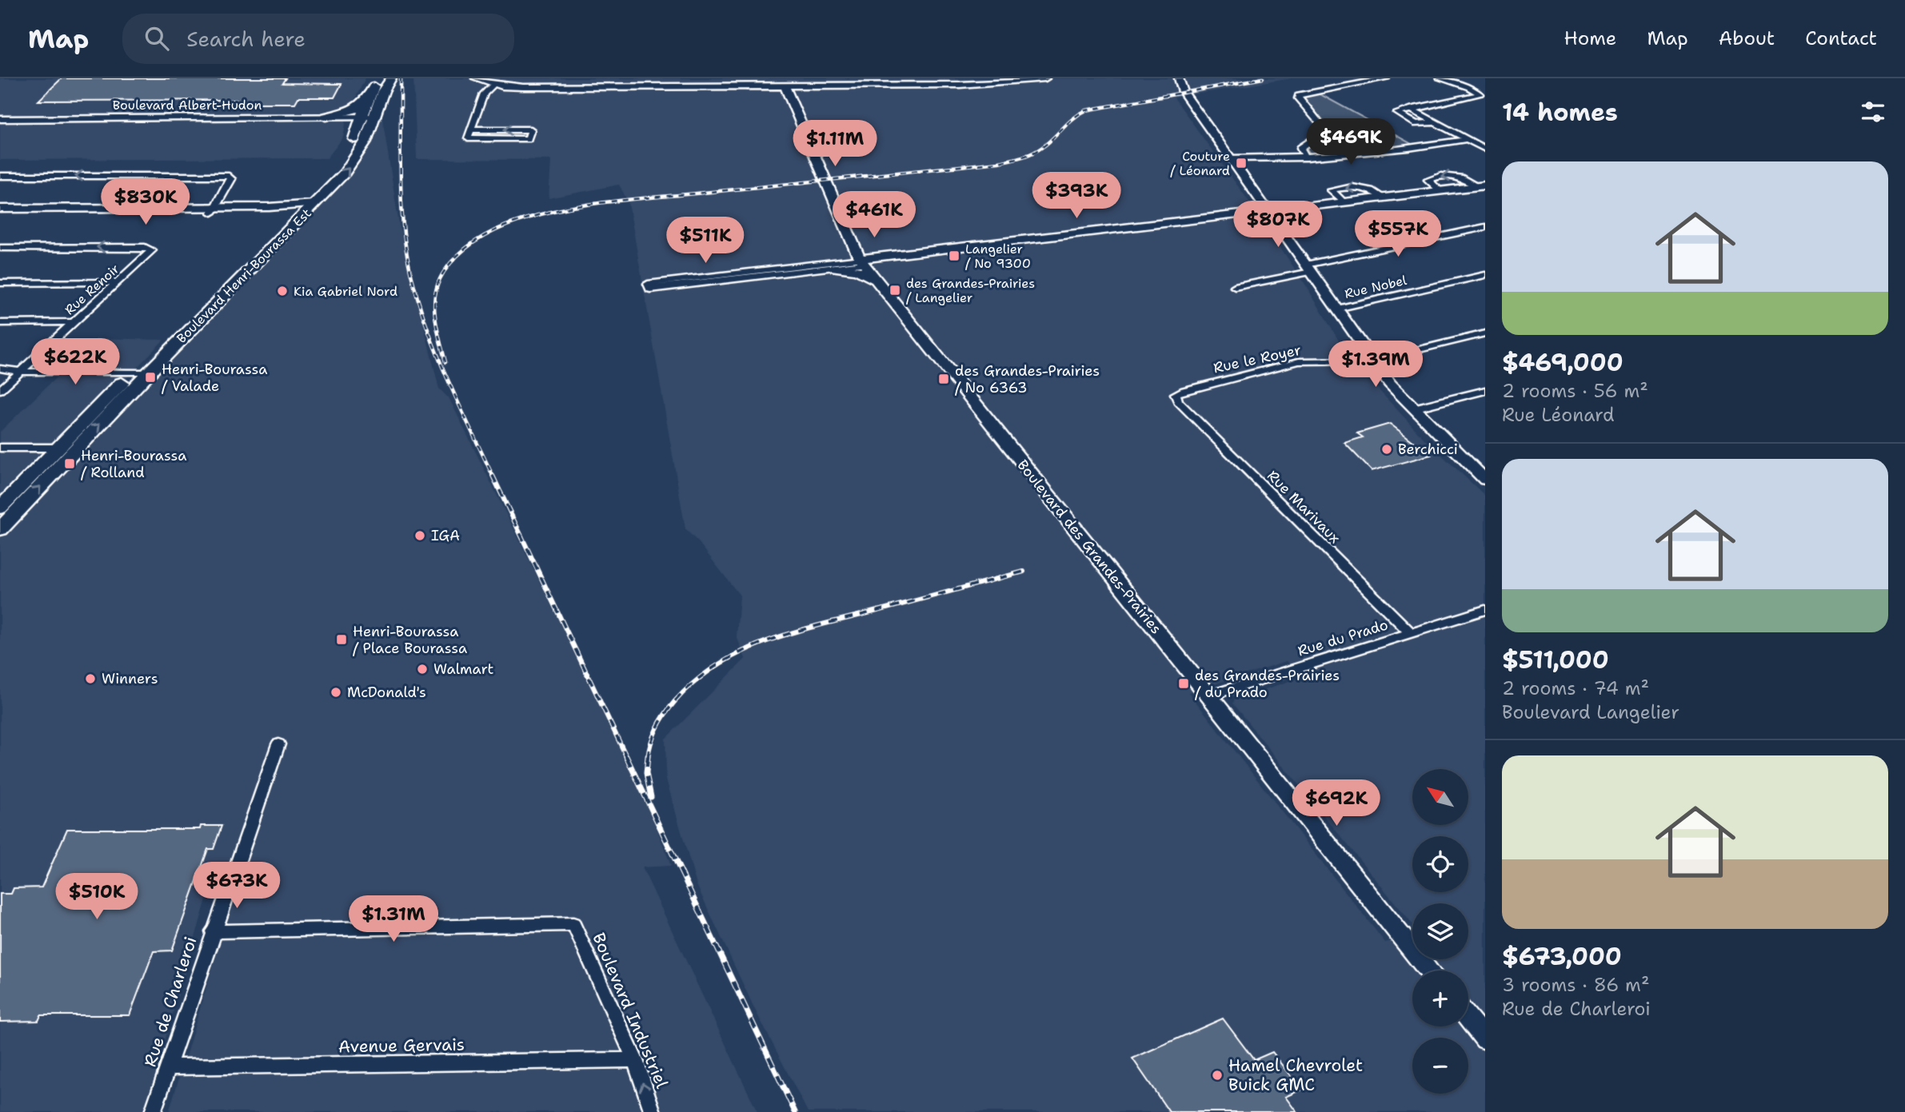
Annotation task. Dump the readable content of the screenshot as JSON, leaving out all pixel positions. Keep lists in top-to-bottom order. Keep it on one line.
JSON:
{"streets":{"main road":["Boulevard Albert-Hudon","Boulevard Henri-Bourassa Est","Boulevard des Grandes-Prairies"],"street":["Rue Nobel","Rue Renoir","Rue le Royer","Rue Marivaux","Rue du Prado","Rue de Charleroi","Boulevard Industriel","Avenue Gervais"]},"crossings":[["Boulevard Albert-Hudon","Boulevard Henri-Bourassa Est"],["Rue le Royer","Rue Marivaux"],["Rue Marivaux","Rue du Prado"],["Boulevard des Grandes-Prairies","Rue du Prado"],["Rue de Charleroi","Boulevard Industriel"],["Rue de Charleroi","Avenue Gervais"],["Boulevard Industriel","Avenue Gervais"]],"places":{"transit":["Couture / Léonard","Langelier / No 9300","des Grandes-Prairies / Langelier","Henri-Bourassa / Valade","des Grandes-Prairies / No 6363","Henri-Bourassa / Rolland","Henri-Bourassa / Place Bourassa","des Grandes-Prairies / du Prado"],"other":["Kia Gabriel Nord","Berchicci","IGA","Walmart","Winners","McDonald's","Hamel Chevrolet Buick GMC"]},"north":"top left","page":{"header":"Map","search":"Search here","nav":["Home","Map","About","Contact"],"heading":"14 homes","price":["$469K","$1.11M","$393K","$830K","$461K","$807K","$557K","$511K","$622K","$1.39M","$692K","$673K","$510K","$1.31M"],"list":[{"name":"$469,000","note":"2 rooms · 56 m² · Rue Léonard"},{"name":"$511,000","note":"2 rooms · 74 m² · Boulevard Langelier"},{"name":"$673,000","note":"3 rooms · 86 m² · Rue de Charleroi"}],"map_buttons":["+","−"]}}
